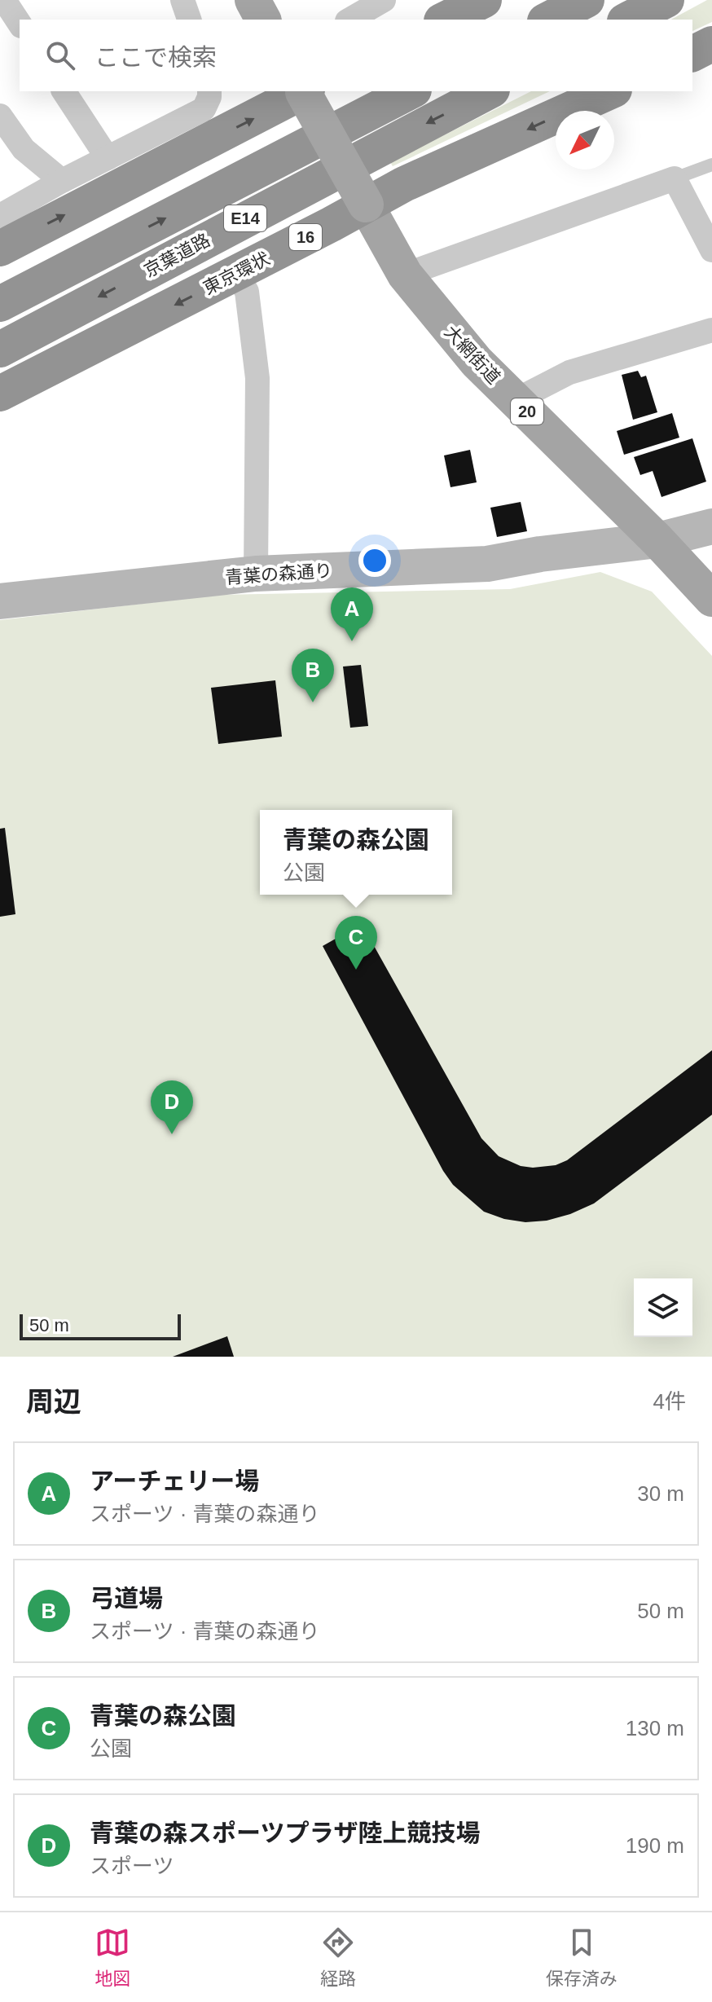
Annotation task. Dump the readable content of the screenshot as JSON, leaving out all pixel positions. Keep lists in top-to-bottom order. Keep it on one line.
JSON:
{"streets":{"highway":["E14","16","京葉道路","東京環状"],"main road":["大網街道","20"],"street":["青葉の森通り"]},"crossings":[["東京環状","大網街道"],["東京環状","20"],["大網街道","20"],["大網街道","青葉の森通り"]],"scale_bar":"50 m","north":"bottom left","page":{"search":"ここで検索","pins":["A","B","C","D"],"popup":["青葉の森公園","公園"],"scale":"50 m","heading":["周辺","4件"],"list":[{"mark":"A","name":"アーチェリー場","note":"スポーツ · 青葉の森通り","value":"30 m"},{"mark":"B","name":"弓道場","note":"スポーツ · 青葉の森通り","value":"50 m"},{"mark":"C","name":"青葉の森公園","note":"公園","value":"130 m"},{"mark":"D","name":"青葉の森スポーツプラザ陸上競技場","note":"スポーツ","value":"190 m"}],"nav":["地図","経路","保存済み"]}}
